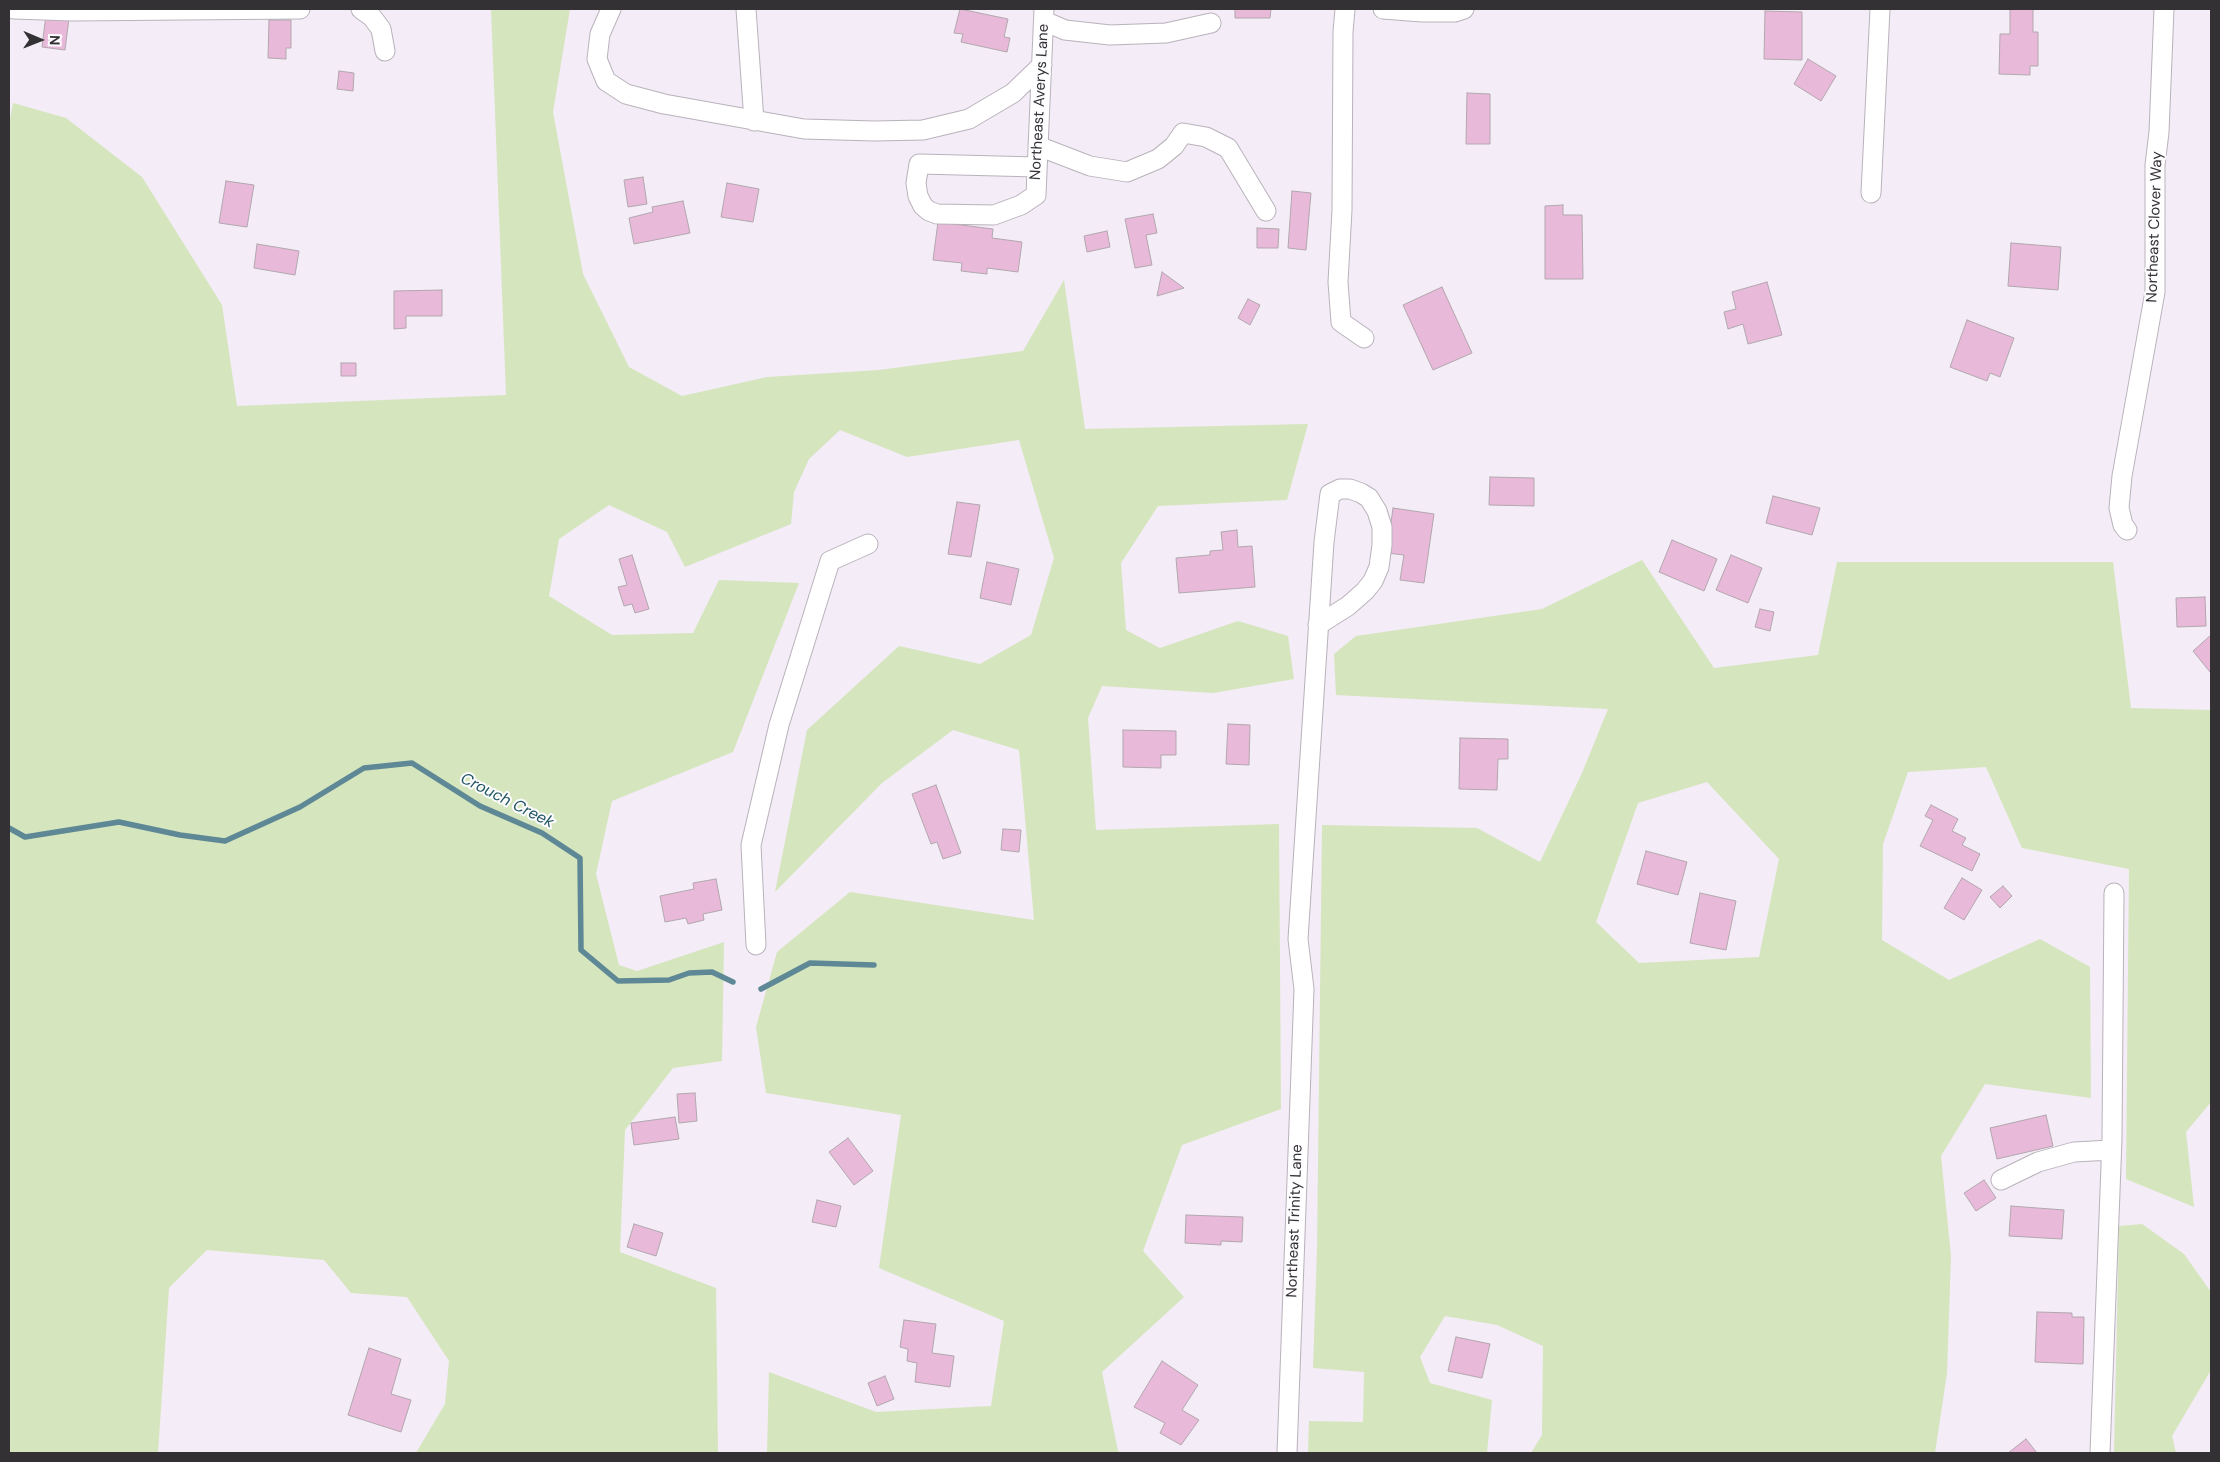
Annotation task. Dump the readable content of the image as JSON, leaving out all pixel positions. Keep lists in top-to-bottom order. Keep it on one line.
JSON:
{"streets":{"street":["Northeast Averys Lane","Northeast Clover Way","Northeast Trinity Lane"]},"water":["Crouch Creek"],"north":"right"}
